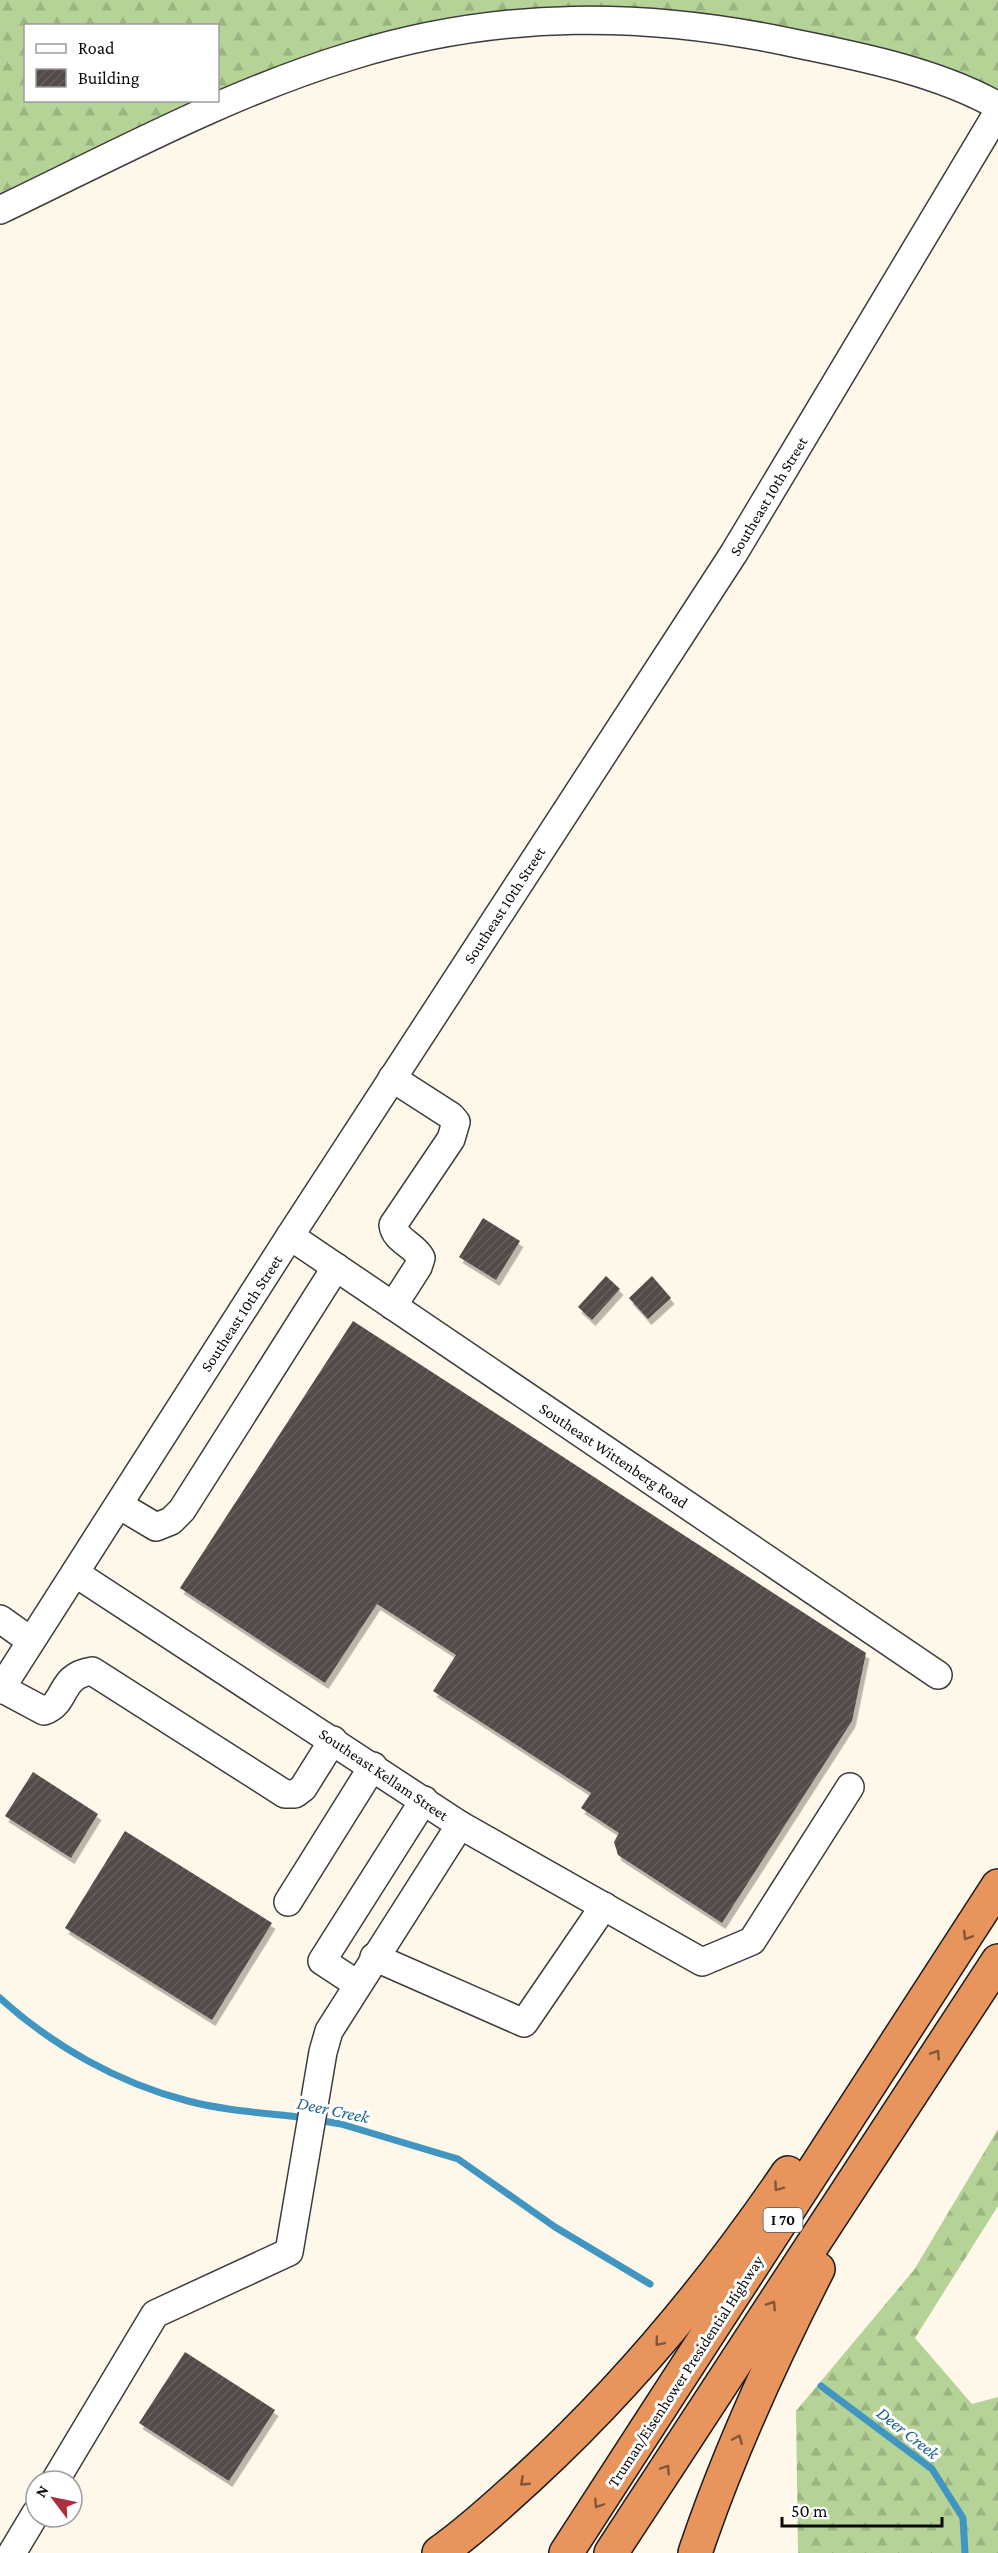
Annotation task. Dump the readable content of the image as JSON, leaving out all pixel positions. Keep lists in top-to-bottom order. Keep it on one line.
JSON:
{"streets":{"highway":["I 70","Truman/Eisenhower Presidential Highway"],"street":["Southeast 10th Street","Southeast Wittenberg Road","Southeast Kellam Street"]},"crossings":[["Southeast 10th Street","Southeast Wittenberg Road"],["Southeast 10th Street","Southeast Kellam Street"]],"water":["Deer Creek"],"legend":["Road","Building"],"scale_bar":"50 m","north":"top left"}
